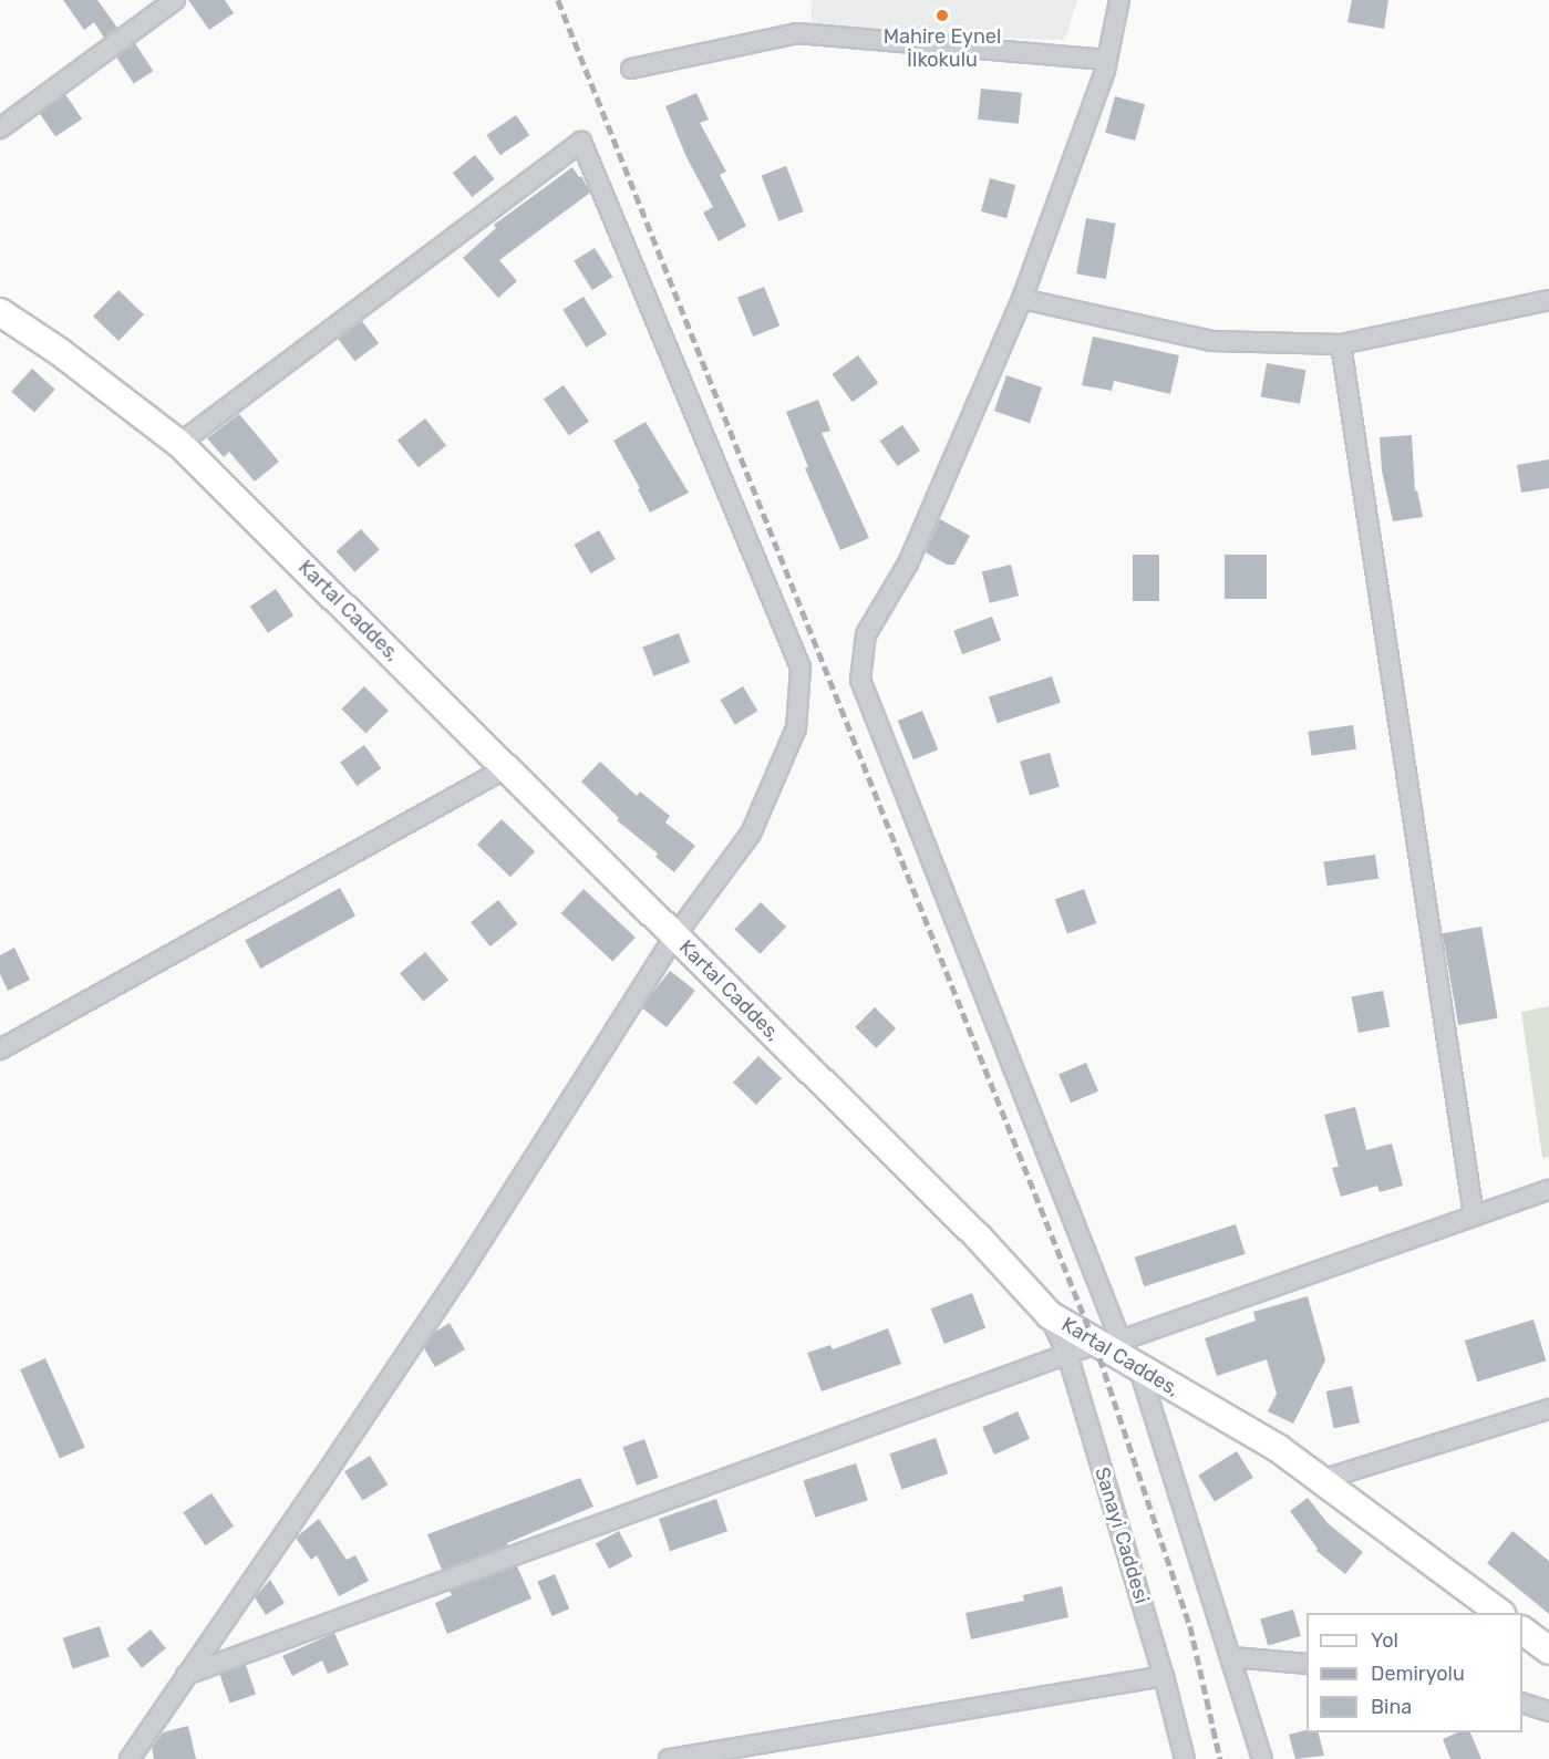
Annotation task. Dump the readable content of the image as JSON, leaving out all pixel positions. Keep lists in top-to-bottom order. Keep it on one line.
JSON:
{"streets":{"main road":["Kartal Caddes,"],"street":["Sanayi Caddesi"]},"crossings":[["Kartal Caddes,","Sanayi Caddesi"]],"places":["Mahire Eynel İlkokulu"],"legend":["Yol","Demiryolu","Bina"]}
